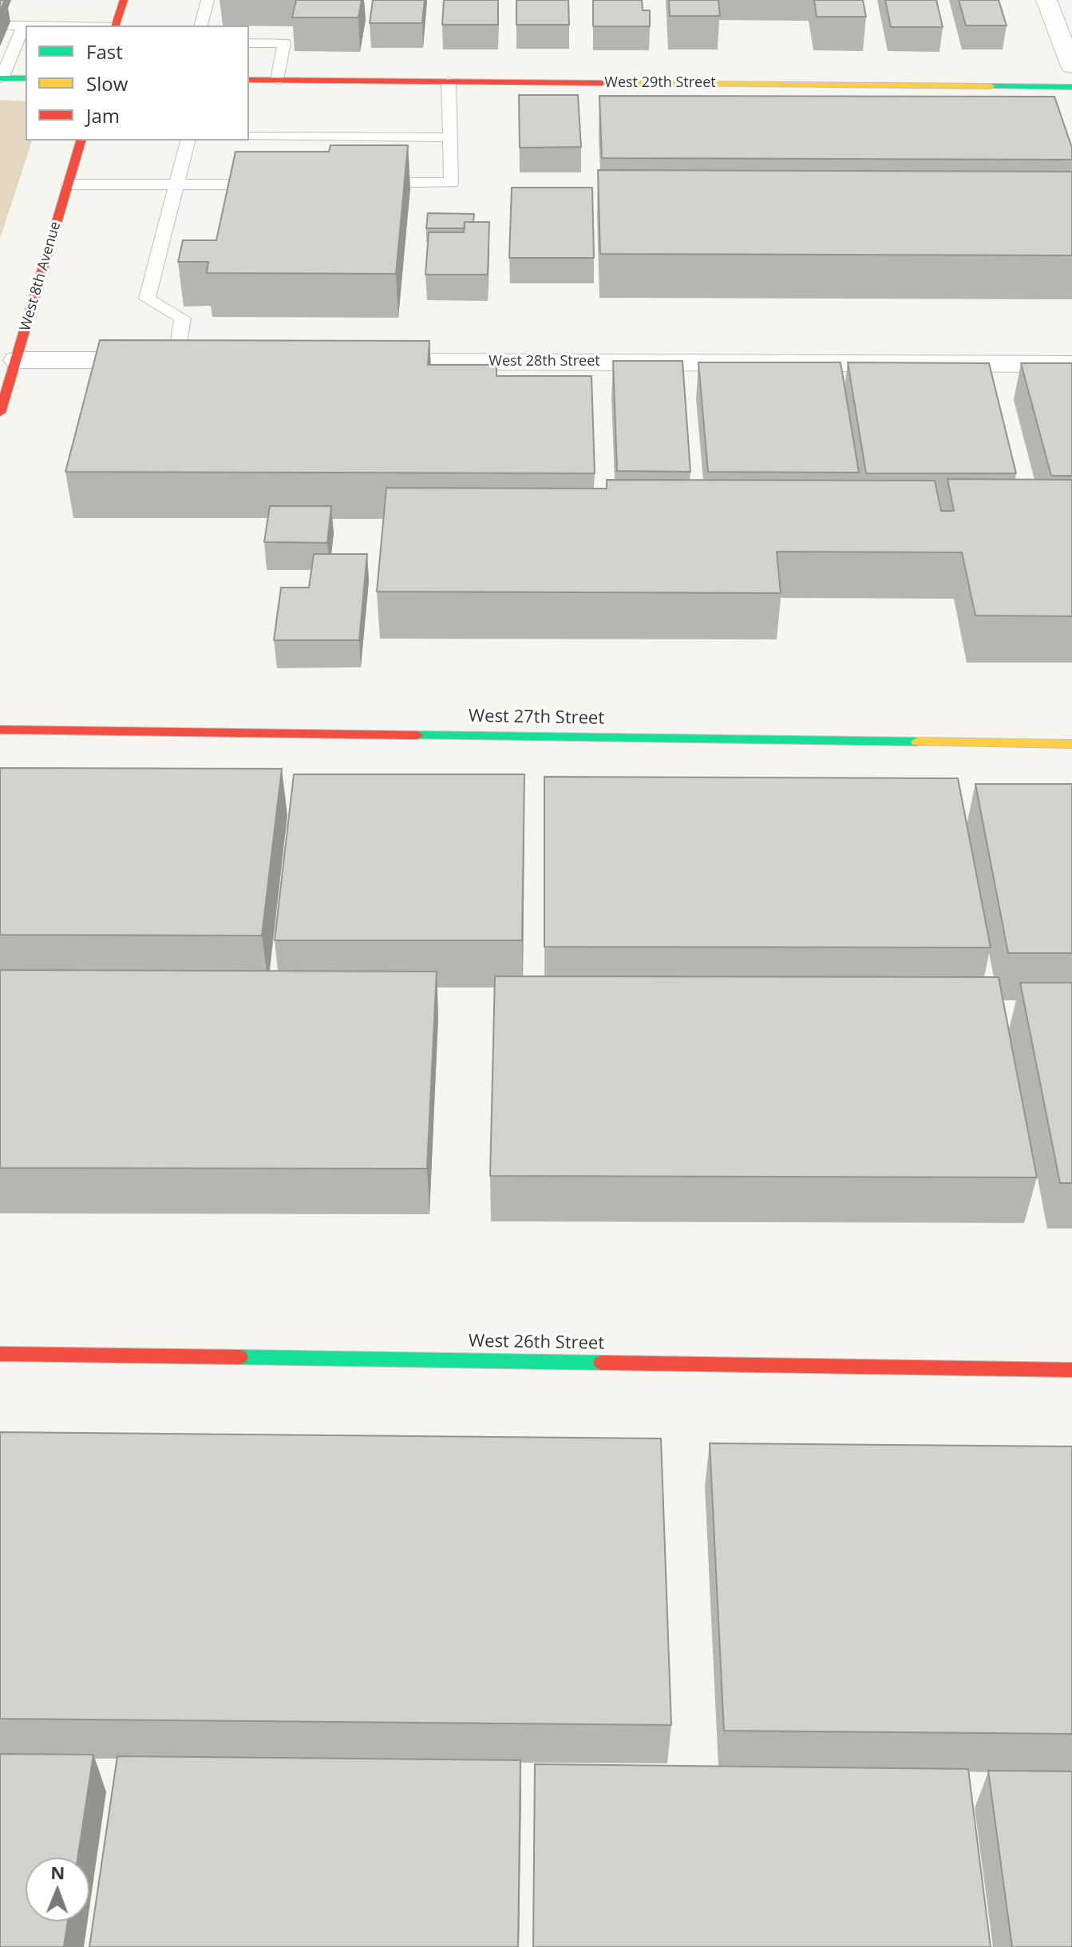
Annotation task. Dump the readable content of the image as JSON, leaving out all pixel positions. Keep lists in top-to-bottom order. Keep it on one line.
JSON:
{"streets":{"street":["West 29th Street","West 8th Avenue","West 28th Street","West 27th Street","West 26th Street"]},"legend":["Fast","Slow","Jam"],"north":"top"}
